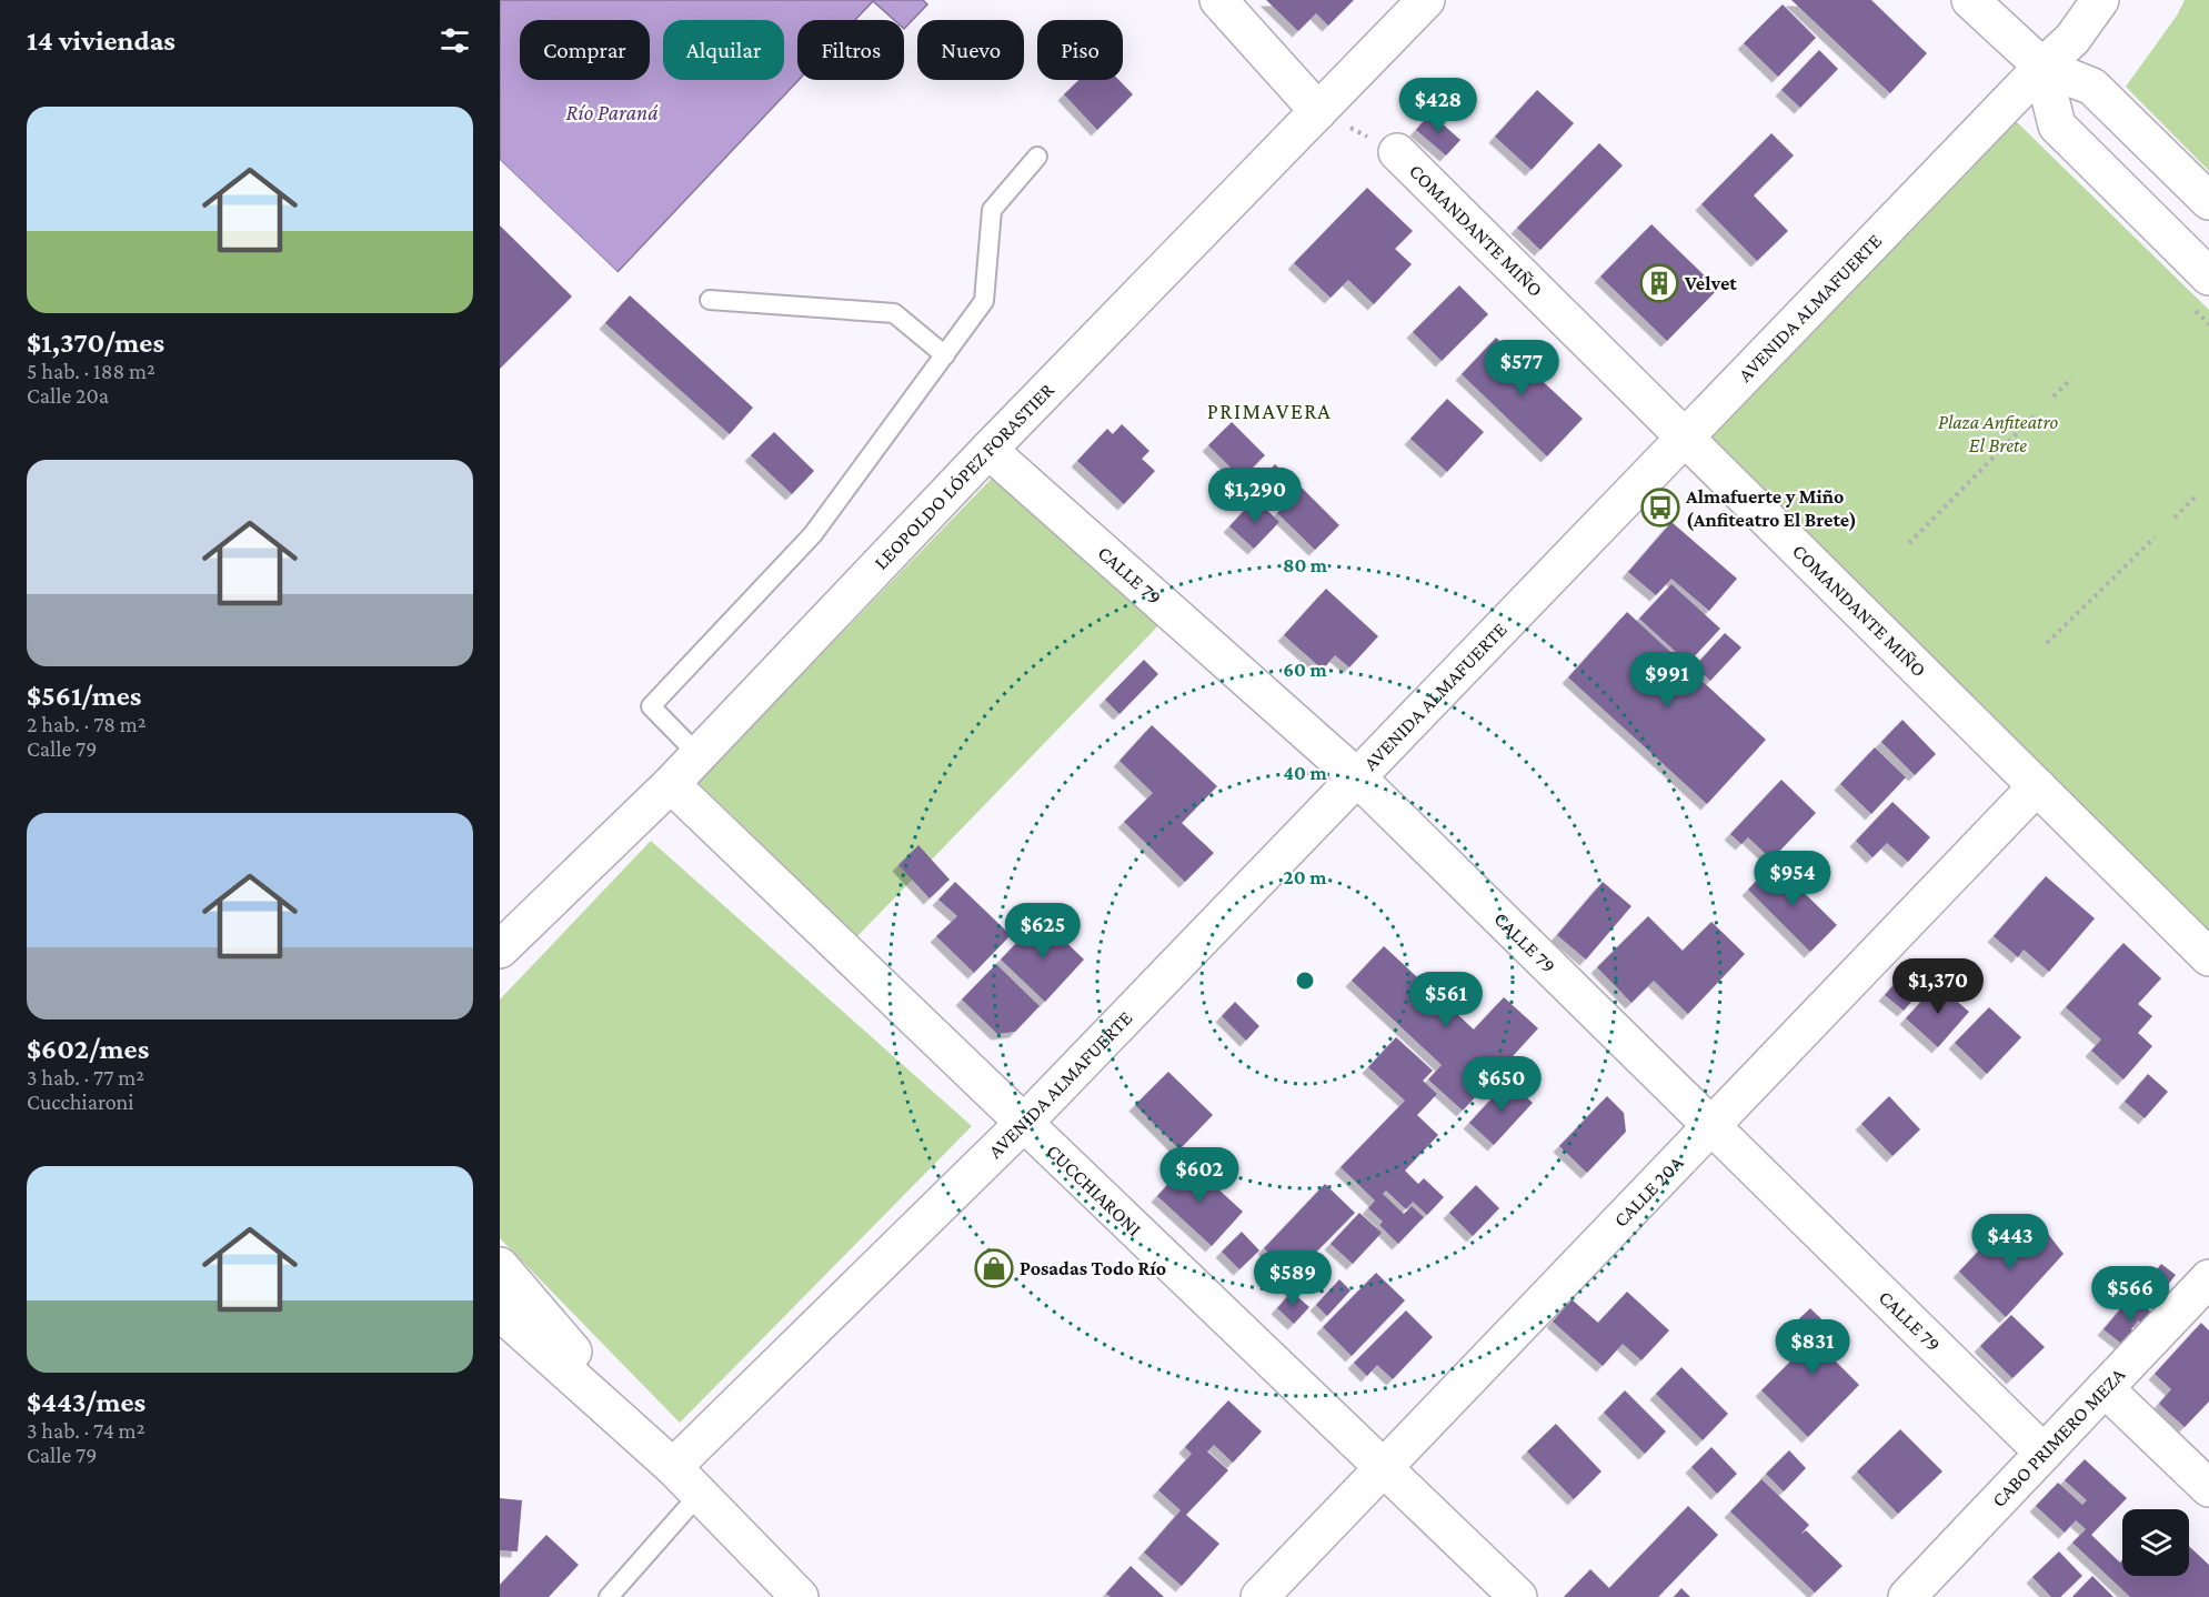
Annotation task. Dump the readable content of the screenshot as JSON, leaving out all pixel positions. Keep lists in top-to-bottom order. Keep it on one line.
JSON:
{"streets":{"street":["COMANDANTE MIÑO","AVENIDA ALMAFUERTE","LEOPOLDO LÓPEZ FORASTIER","CALLE 79","CUCCHIARONI","CALLE 20A","CABO PRIMERO MEZA"]},"crossings":[["COMANDANTE MIÑO","AVENIDA ALMAFUERTE"],["COMANDANTE MIÑO","CALLE 20A"],["AVENIDA ALMAFUERTE","CALLE 79"],["AVENIDA ALMAFUERTE","CUCCHIARONI"],["LEOPOLDO LÓPEZ FORASTIER","CALLE 79"],["LEOPOLDO LÓPEZ FORASTIER","CUCCHIARONI"],["CALLE 79","CALLE 20A"],["CALLE 79","CABO PRIMERO MEZA"],["CUCCHIARONI","CALLE 20A"]],"districts":["PRIMAVERA"],"water":["Río Paraná"],"parks":["Plaza Anfiteatro El Brete"],"places":{"building":["Velvet"],"bus stop":["Almafuerte y Miño (Anfiteatro El Brete)"],"shop":["Posadas Todo Río"]},"page":{"heading":"14 viviendas","chip":["Comprar","Alquilar","Filtros","Nuevo","Piso"],"price":["$428","$577","$1,290","$991","$954","$625","$1,370","$561","$650","$602","$443","$589","$566","$831"],"list":[{"name":"$1,370/mes","note":"5 hab. · 188 m² · Calle 20a"},{"name":"$561/mes","note":"2 hab. · 78 m² · Calle 79"},{"name":"$602/mes","note":"3 hab. · 77 m² · Cucchiaroni"},{"name":"$443/mes","note":"3 hab. · 74 m² · Calle 79"}]},"rings":["80 m","60 m","40 m","20 m"]}
